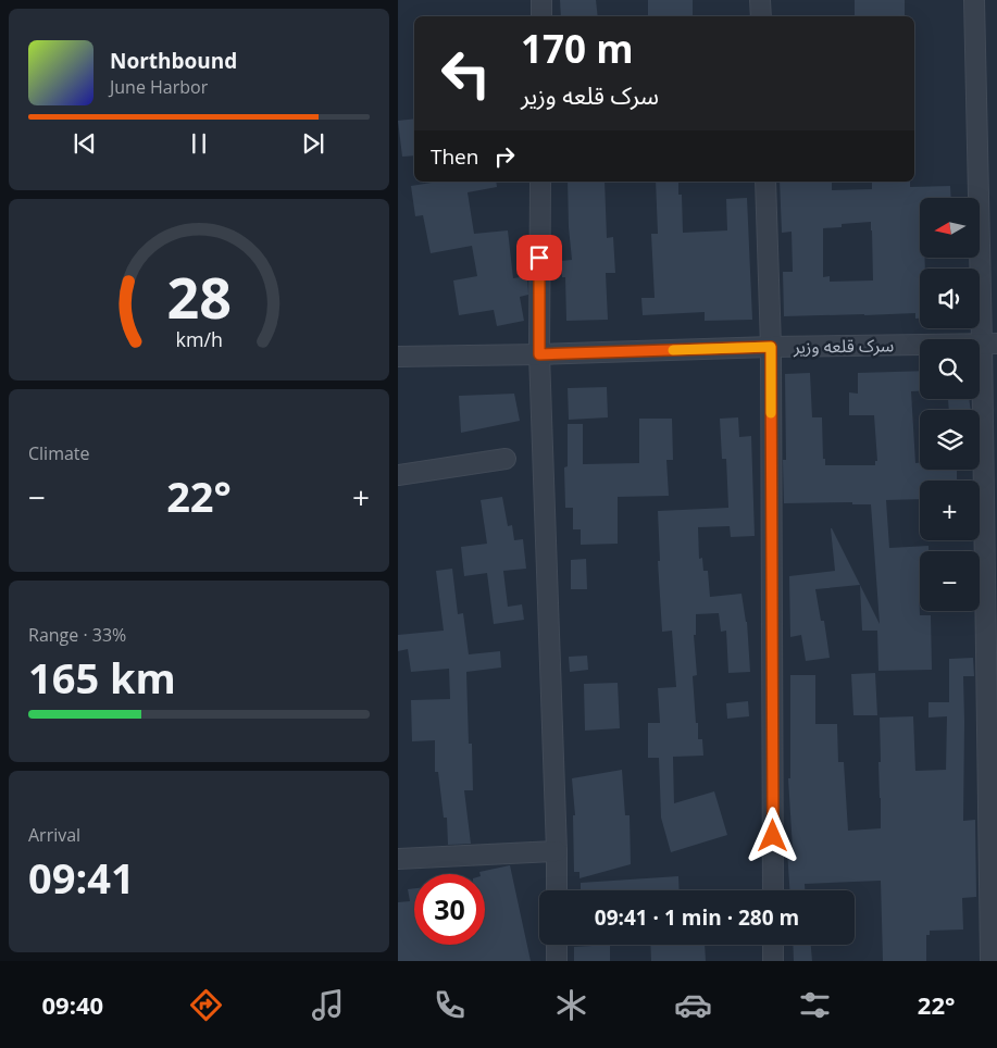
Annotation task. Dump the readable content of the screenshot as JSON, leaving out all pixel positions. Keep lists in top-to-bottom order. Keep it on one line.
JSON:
{"streets":{"street":["سرک قلعه وزیر"]},"north":"left","page":{"turn":["170 m","سرک قلعه وزیر"],"song":["Northbound","June Harbor"],"then":"Then","map_buttons":["+","−"],"tile":["Climate",["Range · 33%","165 km"],["Arrival","09:41"]],"heat":["−","22°","+"],"limit":"30","trip":"09:41 · 1 min · 280 m","tabs":["09:40","22°"],"gauge":["28","km/h"]}}
